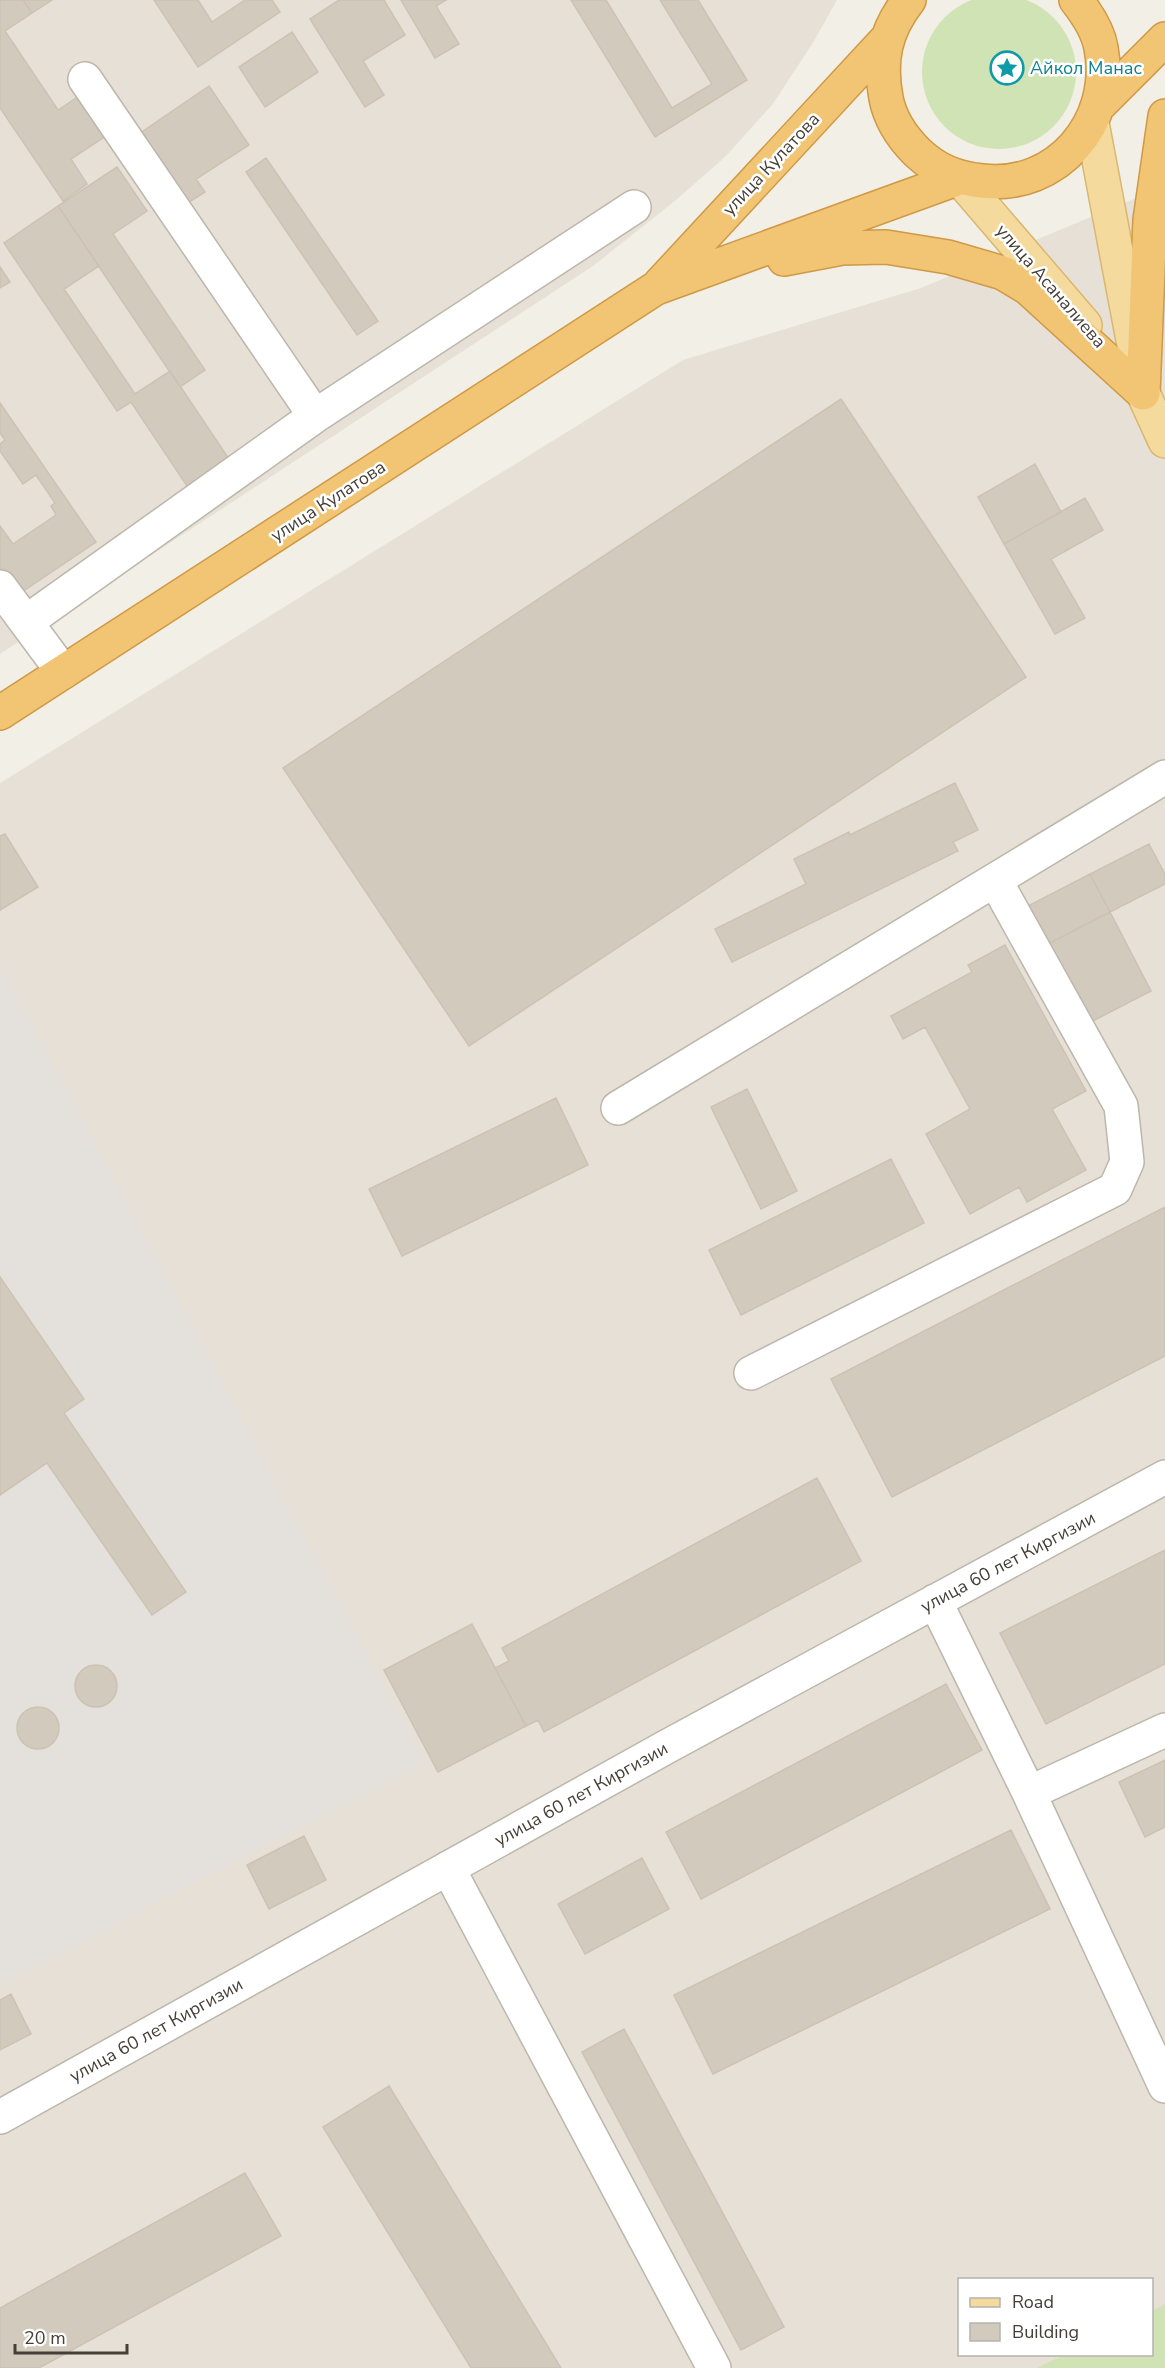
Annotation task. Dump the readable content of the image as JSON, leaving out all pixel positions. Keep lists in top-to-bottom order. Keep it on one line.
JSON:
{"streets":{"highway":["улица Кулатова"],"main road":["улица Асаналиева"],"street":["улица 60 лет Киргизии"]},"crossings":[["улица Кулатова","улица Асаналиева"]],"places":{"place":["Айкол Манас"]},"legend":["Road","Building"],"scale_bar":"20 m"}
